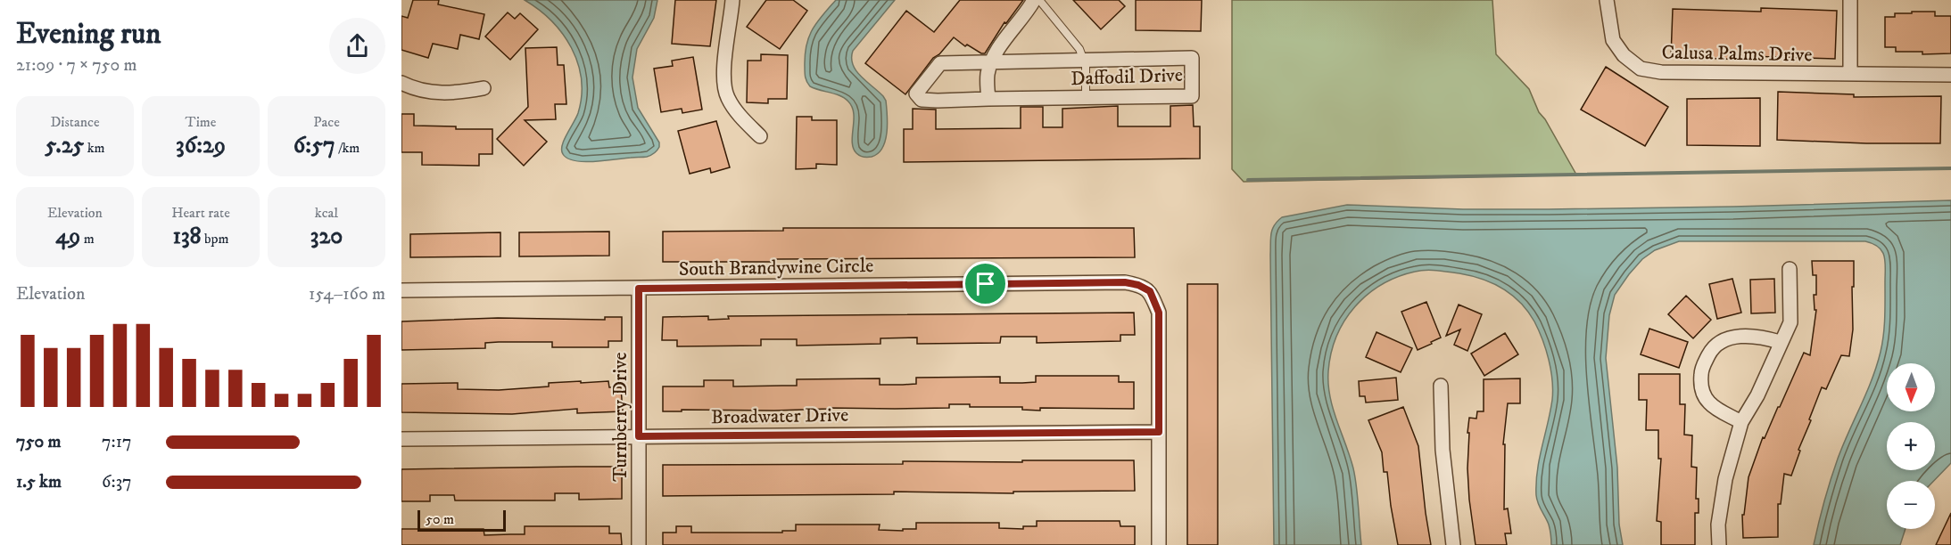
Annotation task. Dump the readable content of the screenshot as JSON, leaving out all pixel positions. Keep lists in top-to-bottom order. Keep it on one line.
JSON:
{"streets":{"street":["Calusa Palms Drive","Daffodil Drive","South Brandywine Circle","Broadwater Drive","Turnberry Drive"]},"crossings":[["South Brandywine Circle","Broadwater Drive"],["South Brandywine Circle","Turnberry Drive"],["Broadwater Drive","Turnberry Drive"]],"scale_bar":"50 m","north":"bottom","page":{"heading":["Evening run","21:09 · 7 × 750 m"],"stats":[["Distance","5.25 km"],["Time","36:29"],["Pace","6:57 /km"],["Elevation","49 m"],["Heart rate","138 bpm"],["kcal","320"]],"chart":["Elevation","154–160 m"],"map_buttons":["+","−"],"list":[{"name":"750 m","note":"7:17"},{"name":"1.5 km","note":"6:37"}],"scale":"50 m"}}
